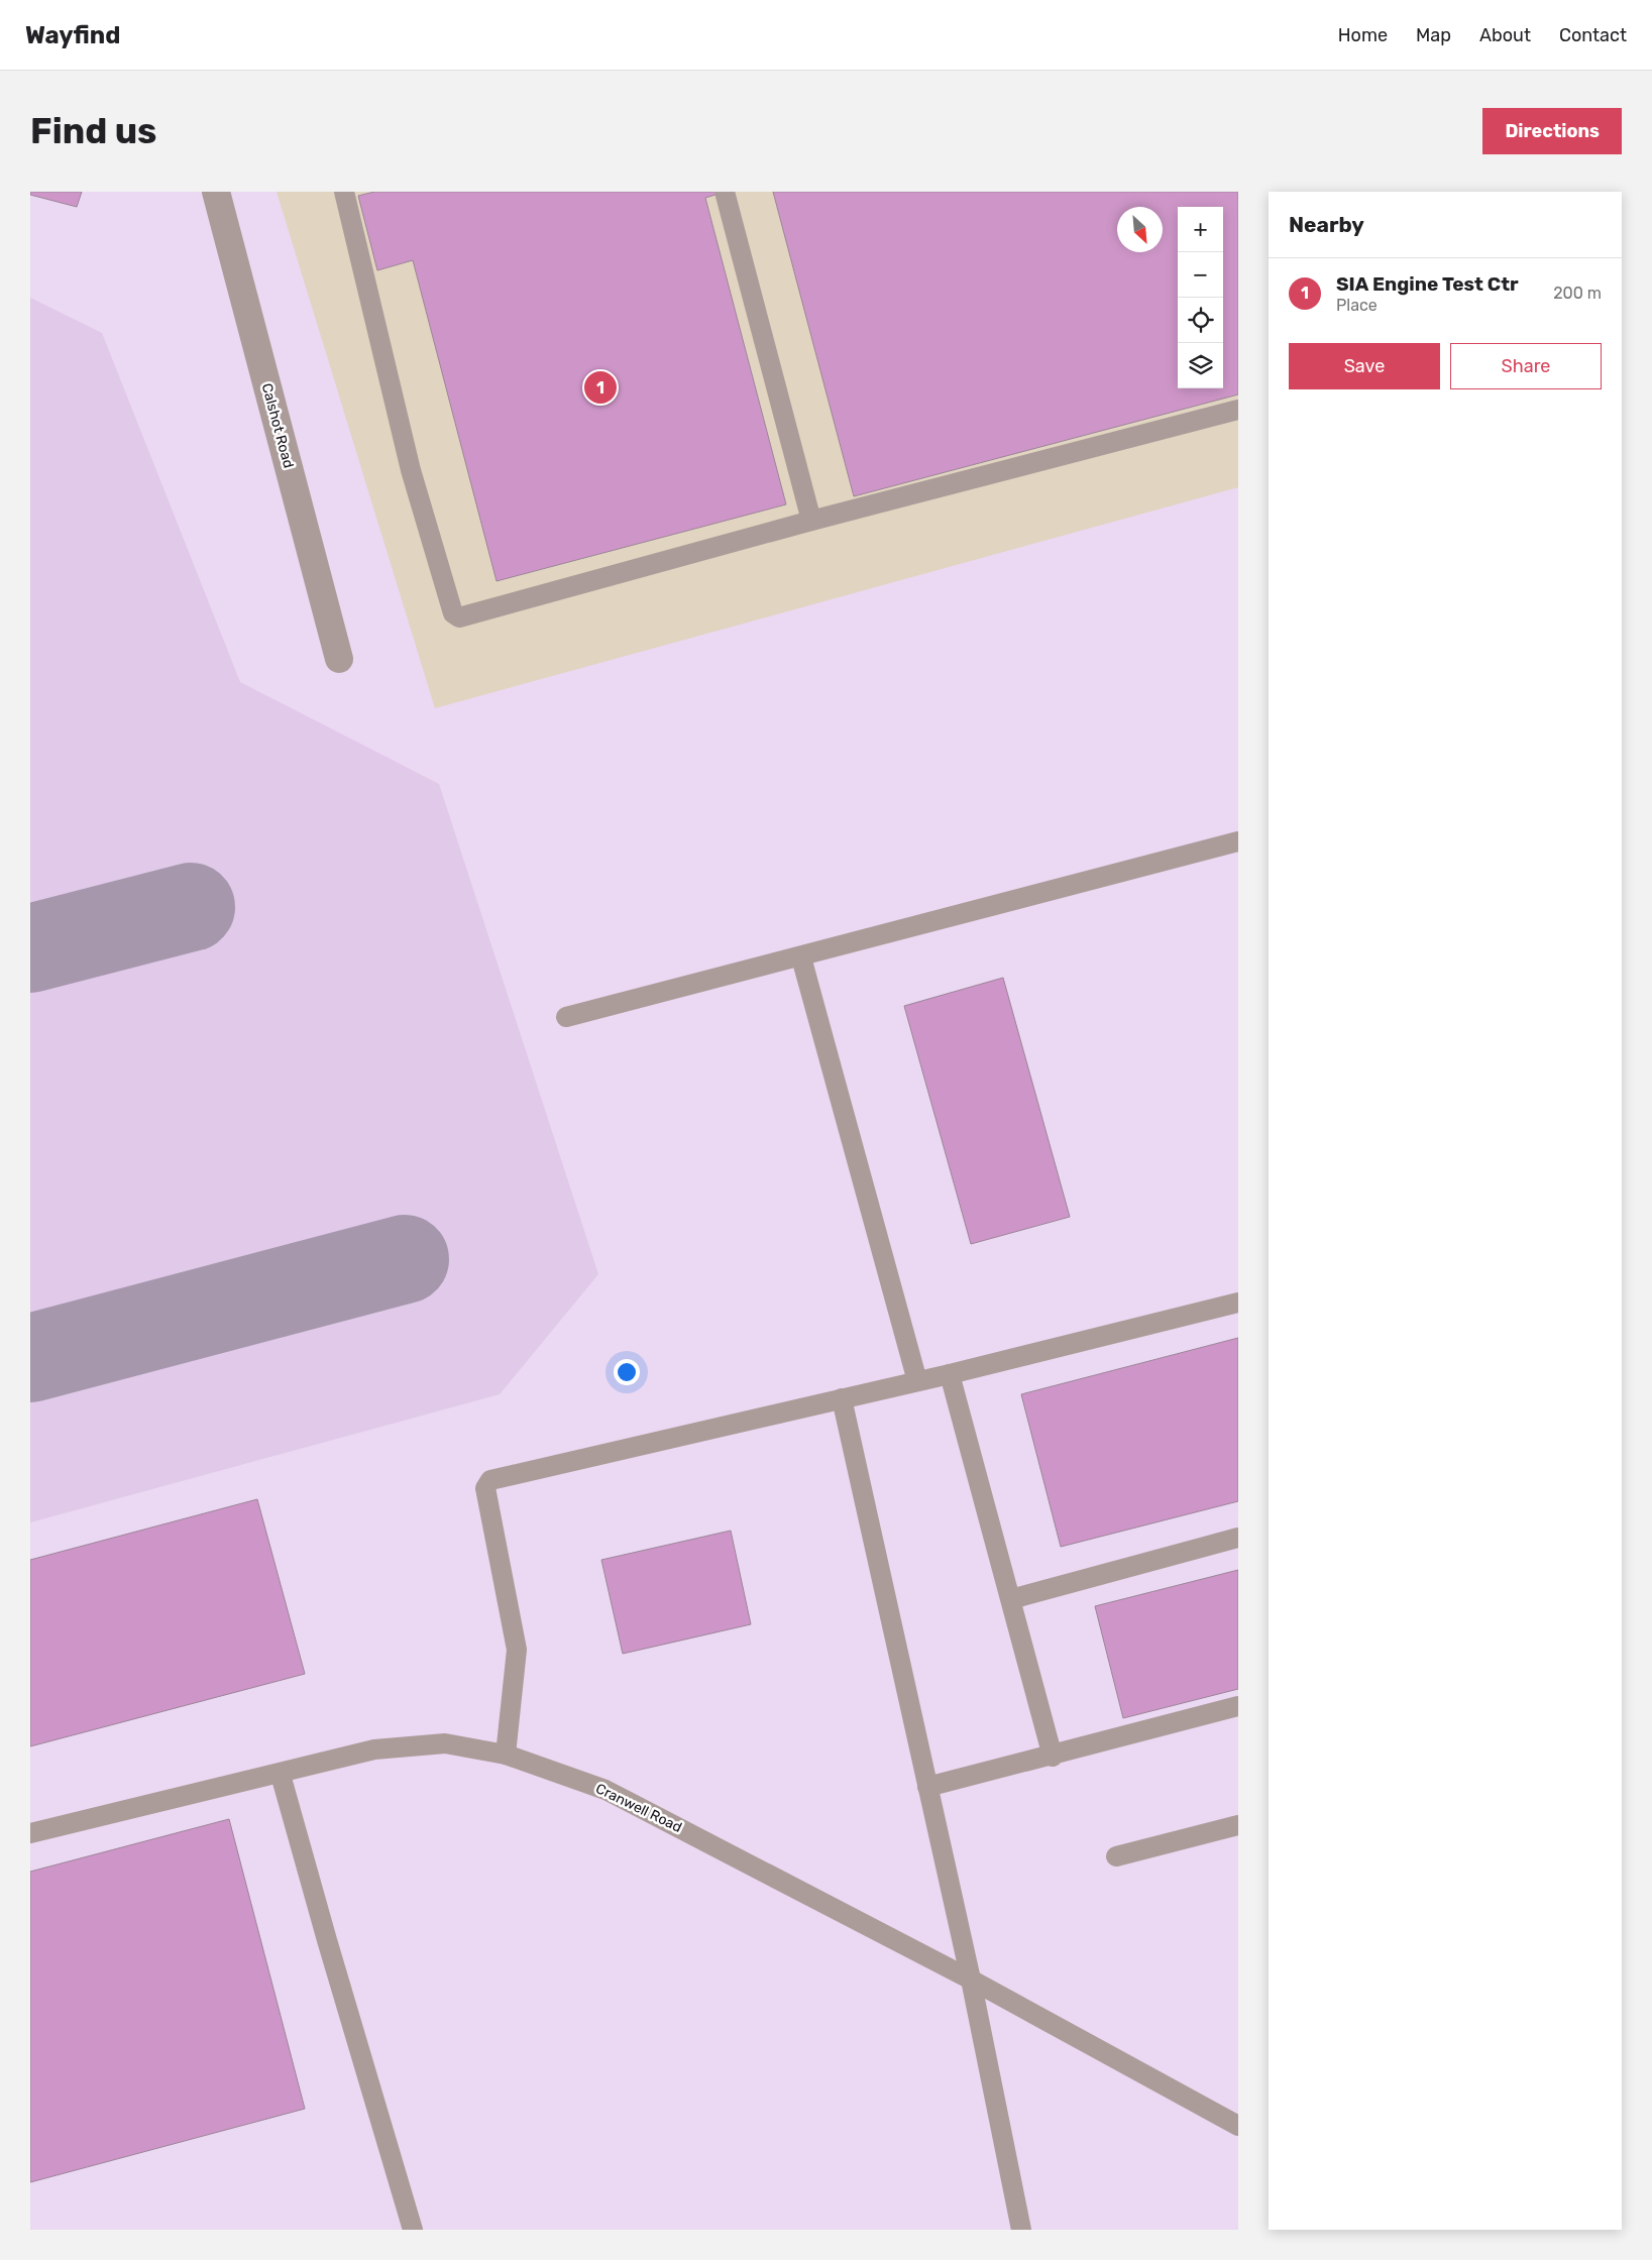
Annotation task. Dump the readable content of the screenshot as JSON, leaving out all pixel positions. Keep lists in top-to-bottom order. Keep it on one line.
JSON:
{"streets":{"street":["Calshot Road"],"lane":["Cranwell Road"]},"north":"bottom right","page":{"header":"Wayfind","nav":["Home","Map","About","Contact"],"buttons":["Directions",["Save","Share"]],"title":"Find us","heading":"Nearby","map_buttons":["+","−"],"list":[{"mark":"1","name":"SIA Engine Test Ctr","note":"Place","value":"200 m"}],"pins":"1"}}
